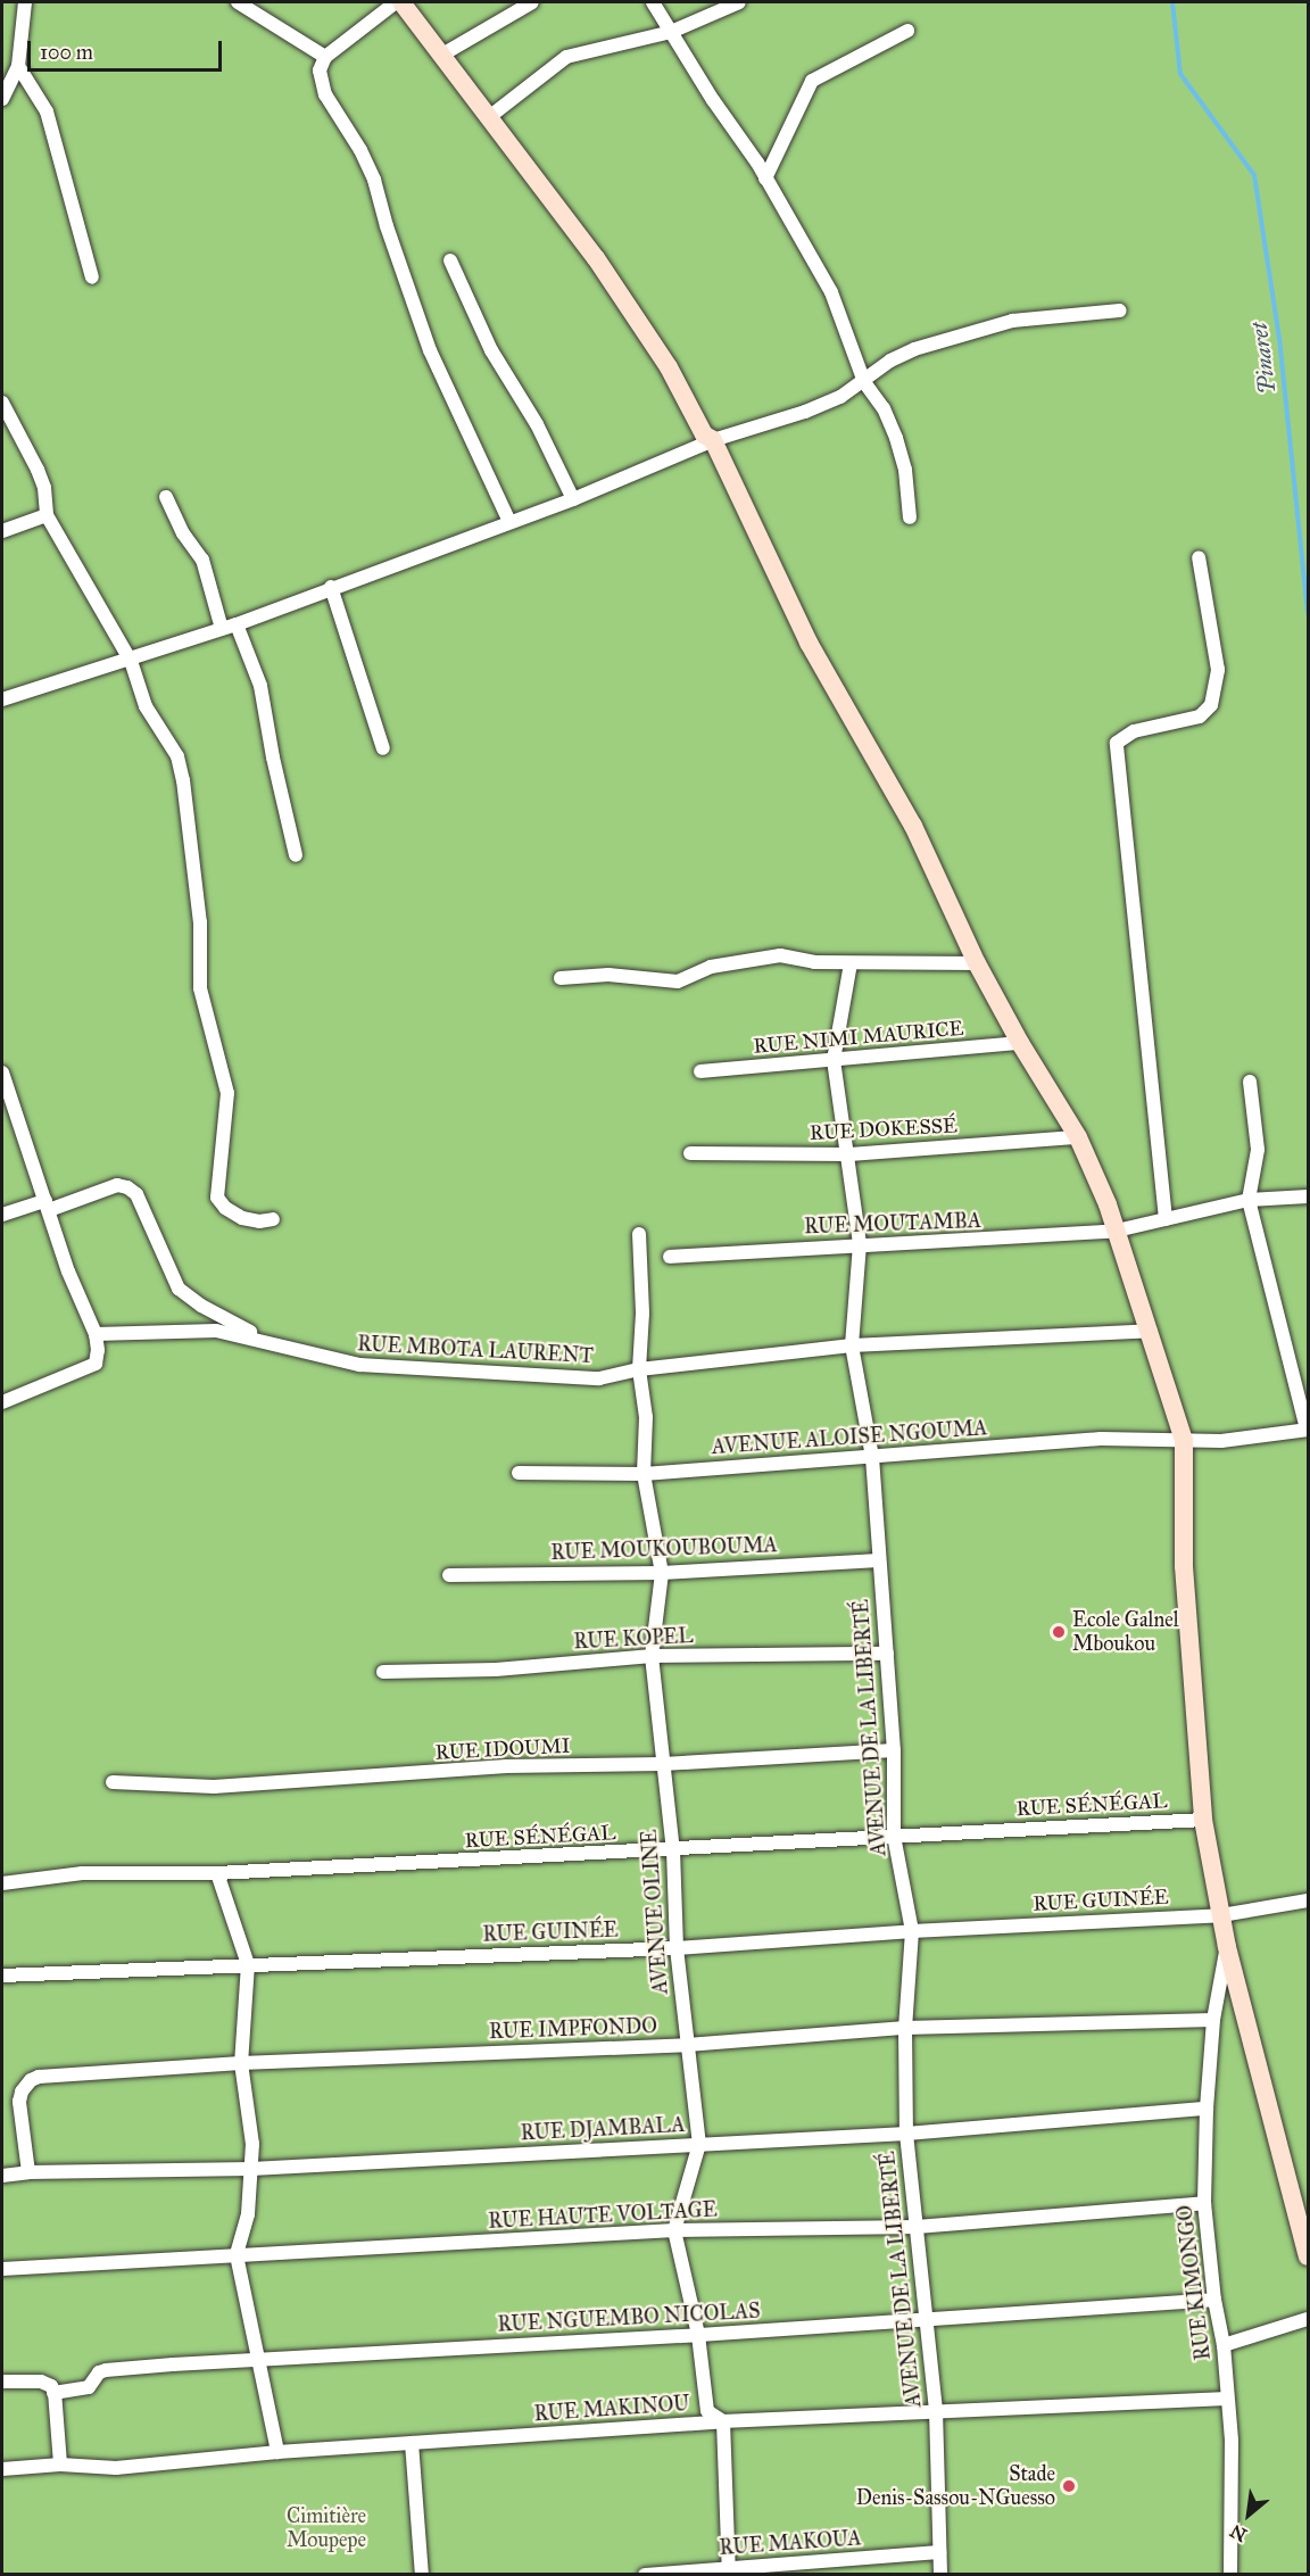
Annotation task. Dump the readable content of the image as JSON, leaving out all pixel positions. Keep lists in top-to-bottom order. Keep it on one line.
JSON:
{"streets":{"street":["RUE NIMI MAURICE","RUE DOKESSÉ","RUE MOUTAMBA","RUE MBOTA LAURENT","AVENUE ALOISE NGOUMA","RUE MOUKOUBOUMA","RUE KOPEL","AVENUE DE LA LIBERTÉ","RUE IDOUMI","RUE SÉNÉGAL","RUE GUINÉE","AVENUE OLINE","RUE IMPFONDO","RUE DJAMBALA","RUE HAUTE VOLTAGE","RUE KIMONGO","RUE NGUEMBO NICOLAS","RUE MAKINOU","RUE MAKOUA"]},"crossings":[["RUE NIMI MAURICE","AVENUE DE LA LIBERTÉ"],["RUE DOKESSÉ","AVENUE DE LA LIBERTÉ"],["RUE MOUTAMBA","AVENUE DE LA LIBERTÉ"],["RUE MBOTA LAURENT","AVENUE DE LA LIBERTÉ"],["RUE MBOTA LAURENT","AVENUE OLINE"],["AVENUE ALOISE NGOUMA","AVENUE DE LA LIBERTÉ"],["AVENUE ALOISE NGOUMA","AVENUE OLINE"],["RUE MOUKOUBOUMA","AVENUE DE LA LIBERTÉ"],["RUE MOUKOUBOUMA","AVENUE OLINE"],["RUE KOPEL","AVENUE DE LA LIBERTÉ"],["RUE KOPEL","AVENUE OLINE"],["AVENUE DE LA LIBERTÉ","RUE IDOUMI"],["AVENUE DE LA LIBERTÉ","RUE SÉNÉGAL"],["AVENUE DE LA LIBERTÉ","RUE GUINÉE"],["AVENUE DE LA LIBERTÉ","RUE IMPFONDO"],["AVENUE DE LA LIBERTÉ","RUE DJAMBALA"],["AVENUE DE LA LIBERTÉ","RUE HAUTE VOLTAGE"],["AVENUE DE LA LIBERTÉ","RUE NGUEMBO NICOLAS"],["AVENUE DE LA LIBERTÉ","RUE MAKINOU"],["AVENUE DE LA LIBERTÉ","RUE MAKOUA"],["RUE IDOUMI","AVENUE OLINE"],["RUE SÉNÉGAL","AVENUE OLINE"],["RUE GUINÉE","AVENUE OLINE"],["AVENUE OLINE","RUE IMPFONDO"],["AVENUE OLINE","RUE DJAMBALA"],["AVENUE OLINE","RUE HAUTE VOLTAGE"],["AVENUE OLINE","RUE NGUEMBO NICOLAS"],["AVENUE OLINE","RUE MAKINOU"],["RUE IMPFONDO","RUE DJAMBALA"],["RUE IMPFONDO","RUE KIMONGO"],["RUE DJAMBALA","RUE KIMONGO"],["RUE HAUTE VOLTAGE","RUE KIMONGO"],["RUE KIMONGO","RUE NGUEMBO NICOLAS"],["RUE KIMONGO","RUE MAKINOU"]],"water":["Pinaret"],"parks":["Cimitière Moupepe"],"places":["Ecole Galnel Mboukou","Stade Denis-Sassou-NGuesso"],"scale_bar":"100 m","north":"bottom left"}
